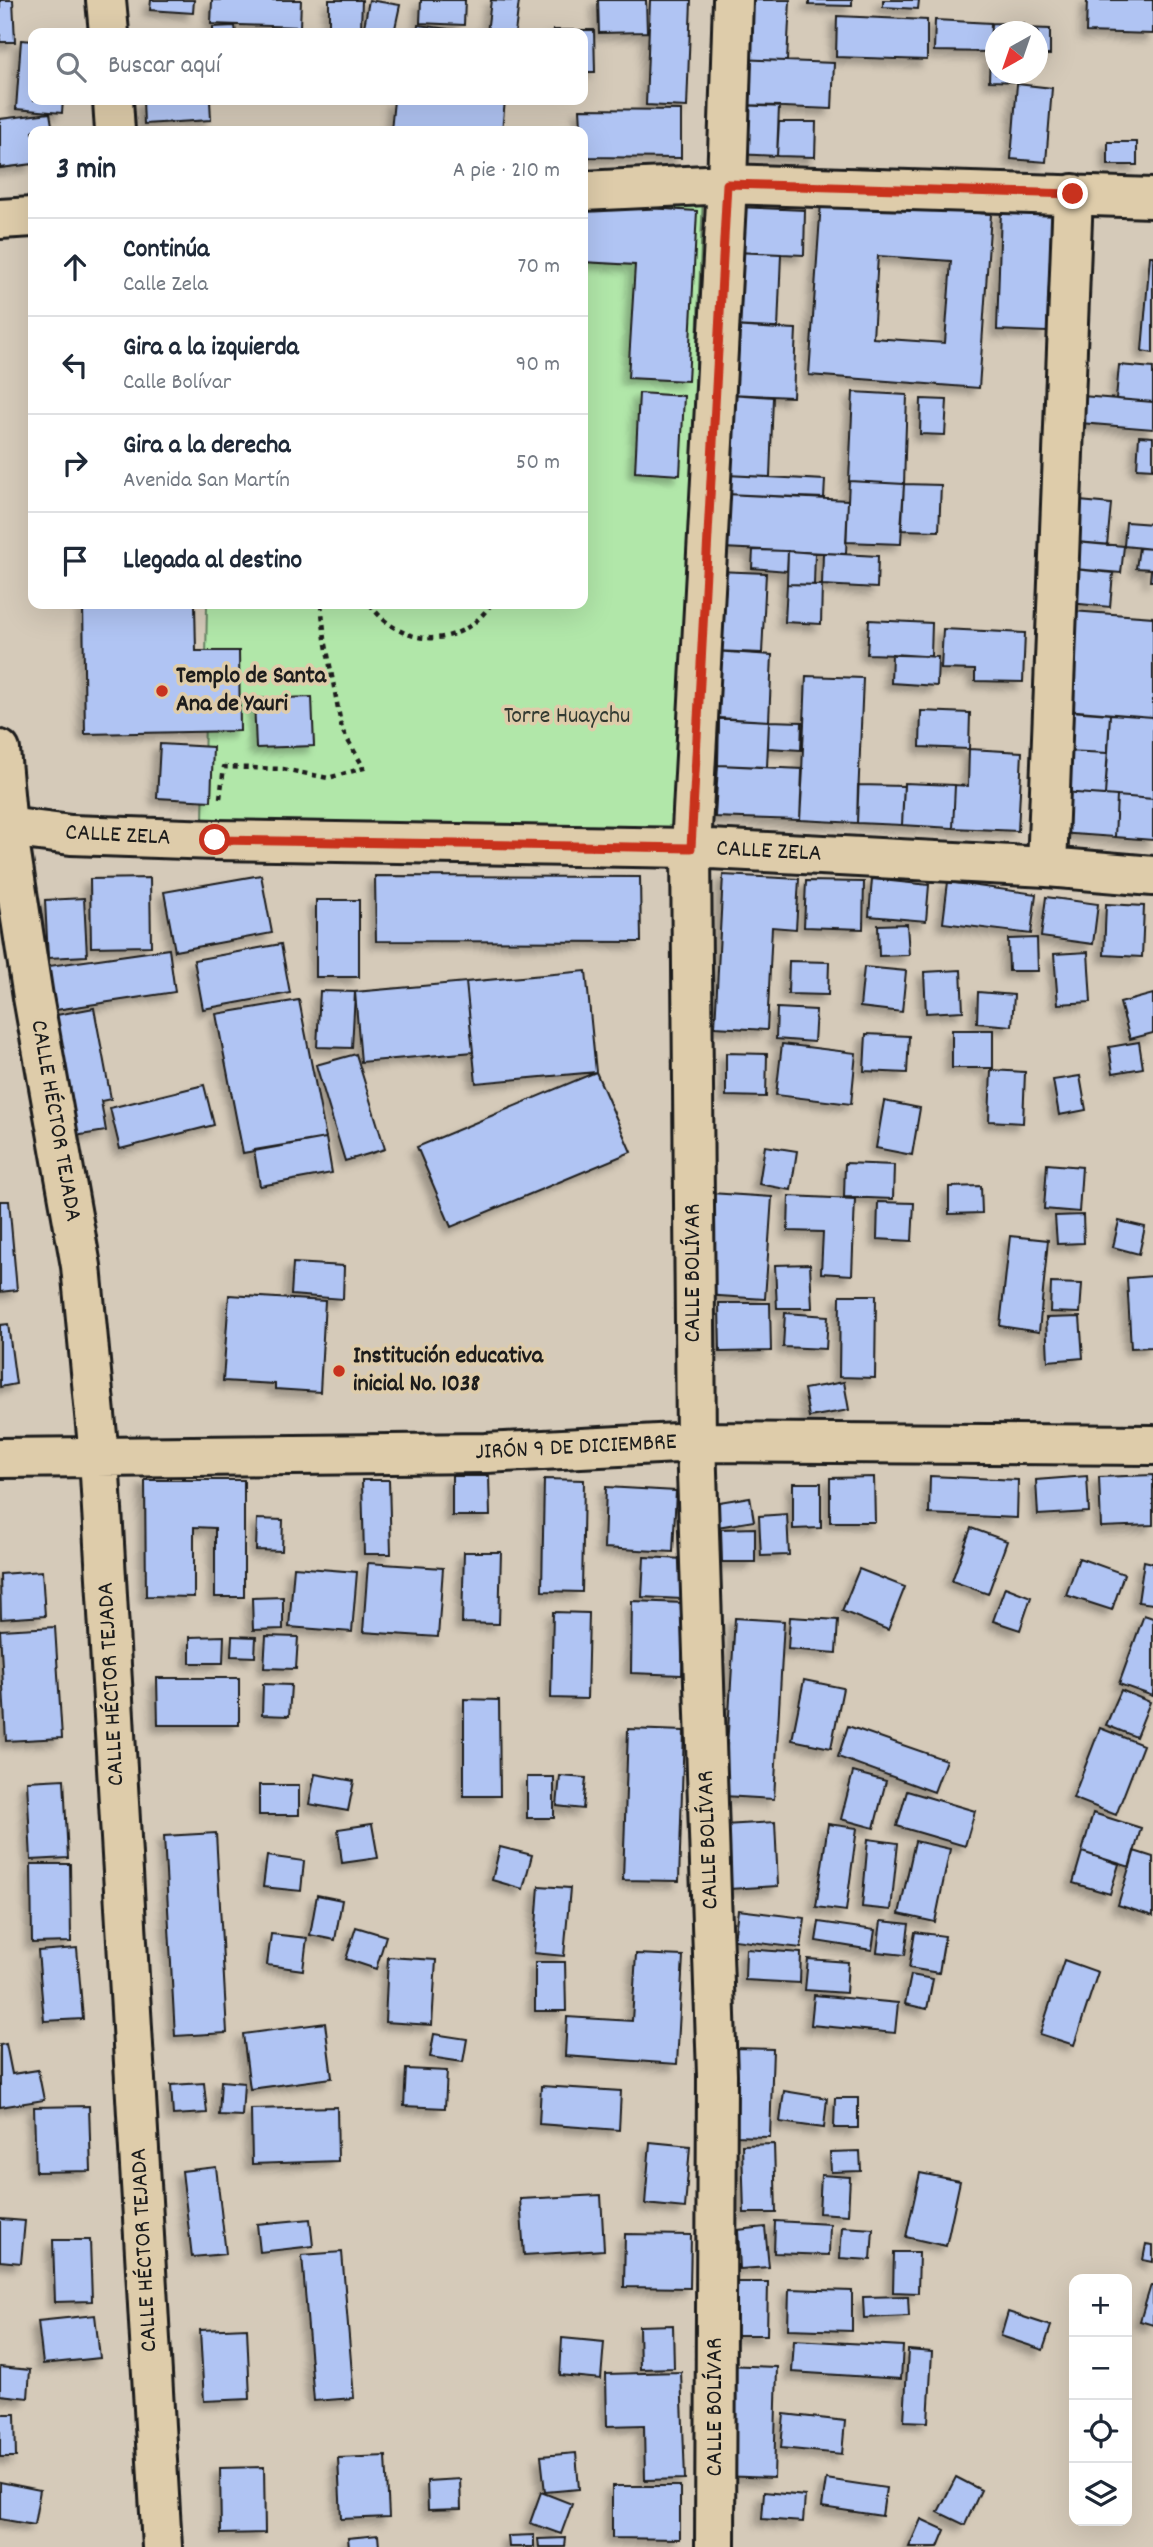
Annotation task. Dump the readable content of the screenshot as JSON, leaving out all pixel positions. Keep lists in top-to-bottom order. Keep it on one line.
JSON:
{"streets":{"street":["CALLE ZELA","CALLE HÉCTOR TEJADA","CALLE BOLÍVAR","JIRÓN 9 DE DICIEMBRE"]},"crossings":[["CALLE ZELA","CALLE HÉCTOR TEJADA"],["CALLE ZELA","CALLE BOLÍVAR"],["CALLE HÉCTOR TEJADA","JIRÓN 9 DE DICIEMBRE"],["CALLE BOLÍVAR","JIRÓN 9 DE DICIEMBRE"]],"parks":["Torre Huaychu"],"places":["Templo de Santa Ana de Yauri","Institución educativa inicial No. 1038"],"north":"bottom left","page":{"search":"Buscar aquí","heading":["3 min","A pie · 210 m"],"list":[["Continúa","Calle Zela","70 m"],["Gira a la izquierda","Calle Bolívar","90 m"],["Gira a la derecha","Avenida San Martín","50 m"],"Llegada al destino"],"map_buttons":["+","−"]}}
